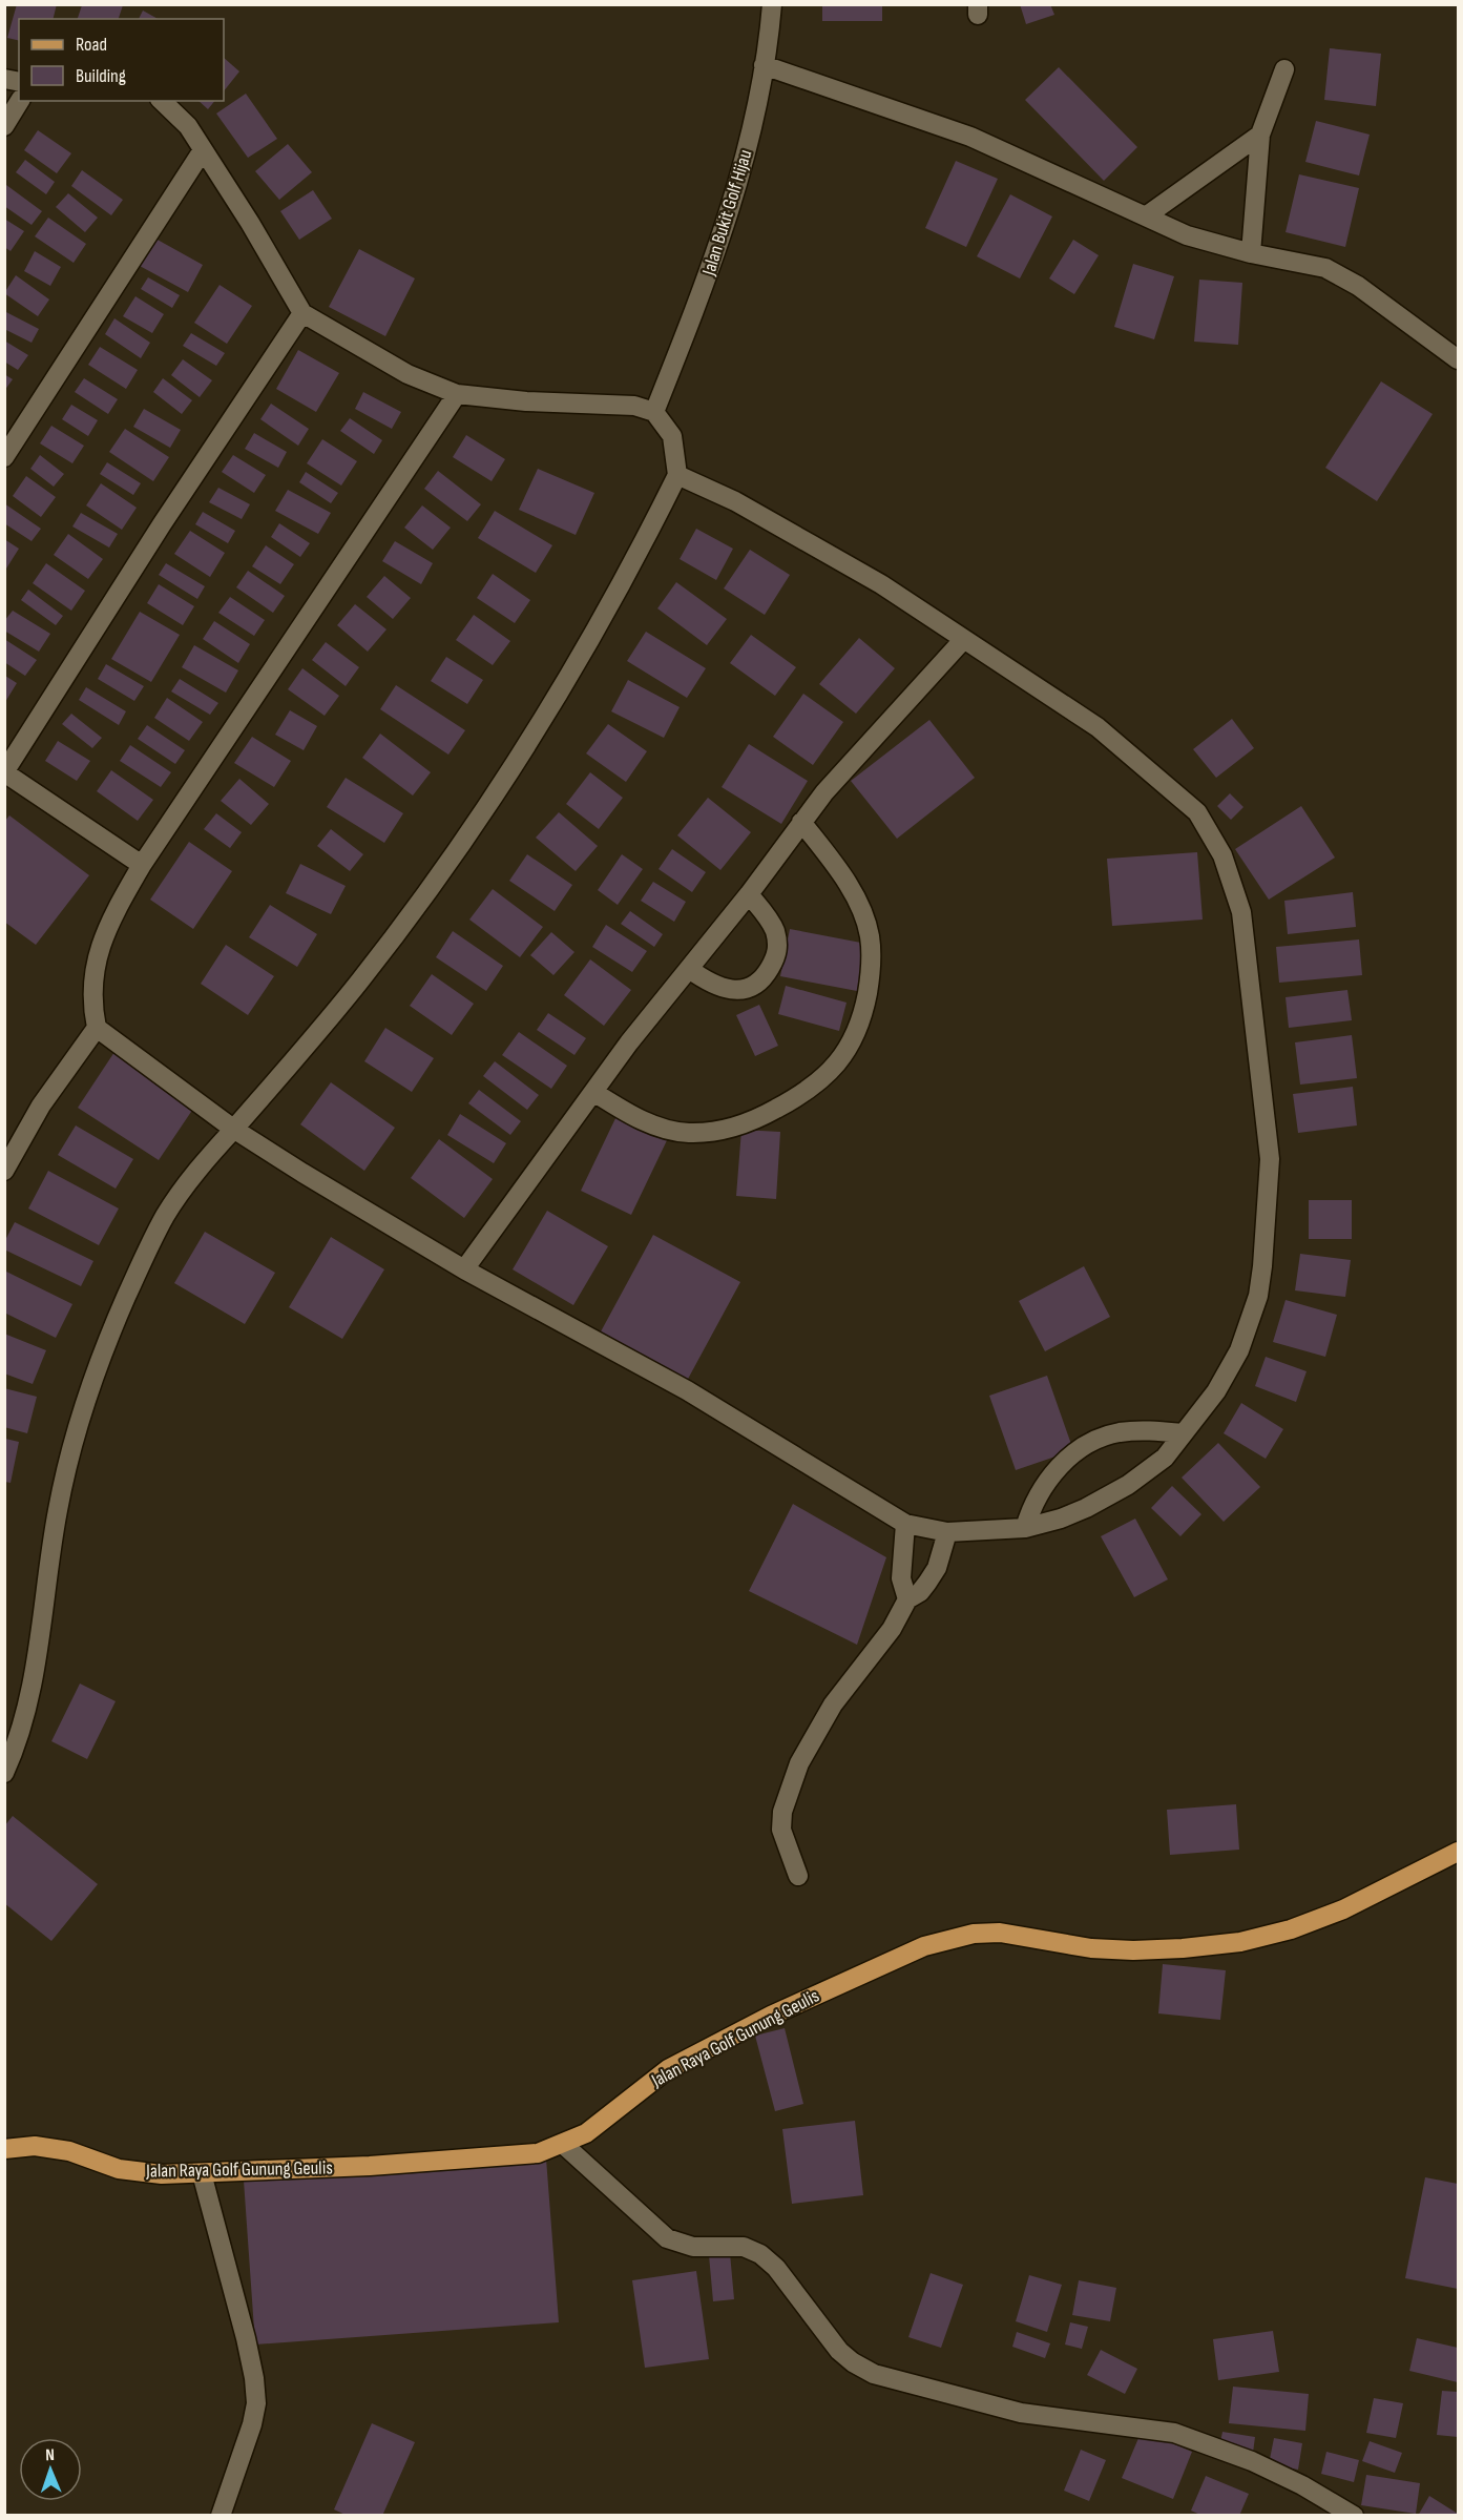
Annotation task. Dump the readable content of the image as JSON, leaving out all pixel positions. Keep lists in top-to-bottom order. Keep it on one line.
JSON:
{"streets":{"main road":["Jalan Raya Golf Gunung Geulis"],"street":["Jalan Bukit Golf Hijau"]},"legend":["Road","Building"],"north":"top"}
